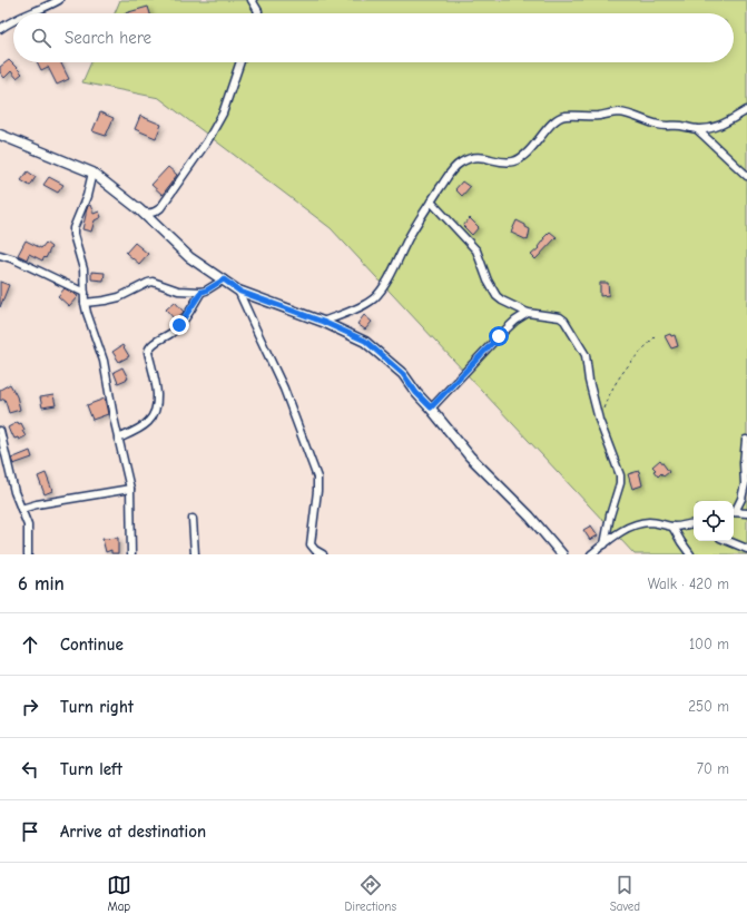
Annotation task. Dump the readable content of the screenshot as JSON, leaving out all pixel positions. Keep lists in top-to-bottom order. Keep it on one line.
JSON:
{"page":{"search":"Search here","heading":["6 min","Walk · 420 m"],"list":[["Continue","100 m"],["Turn right","250 m"],["Turn left","70 m"],"Arrive at destination"],"nav":["Map","Directions","Saved"]}}
